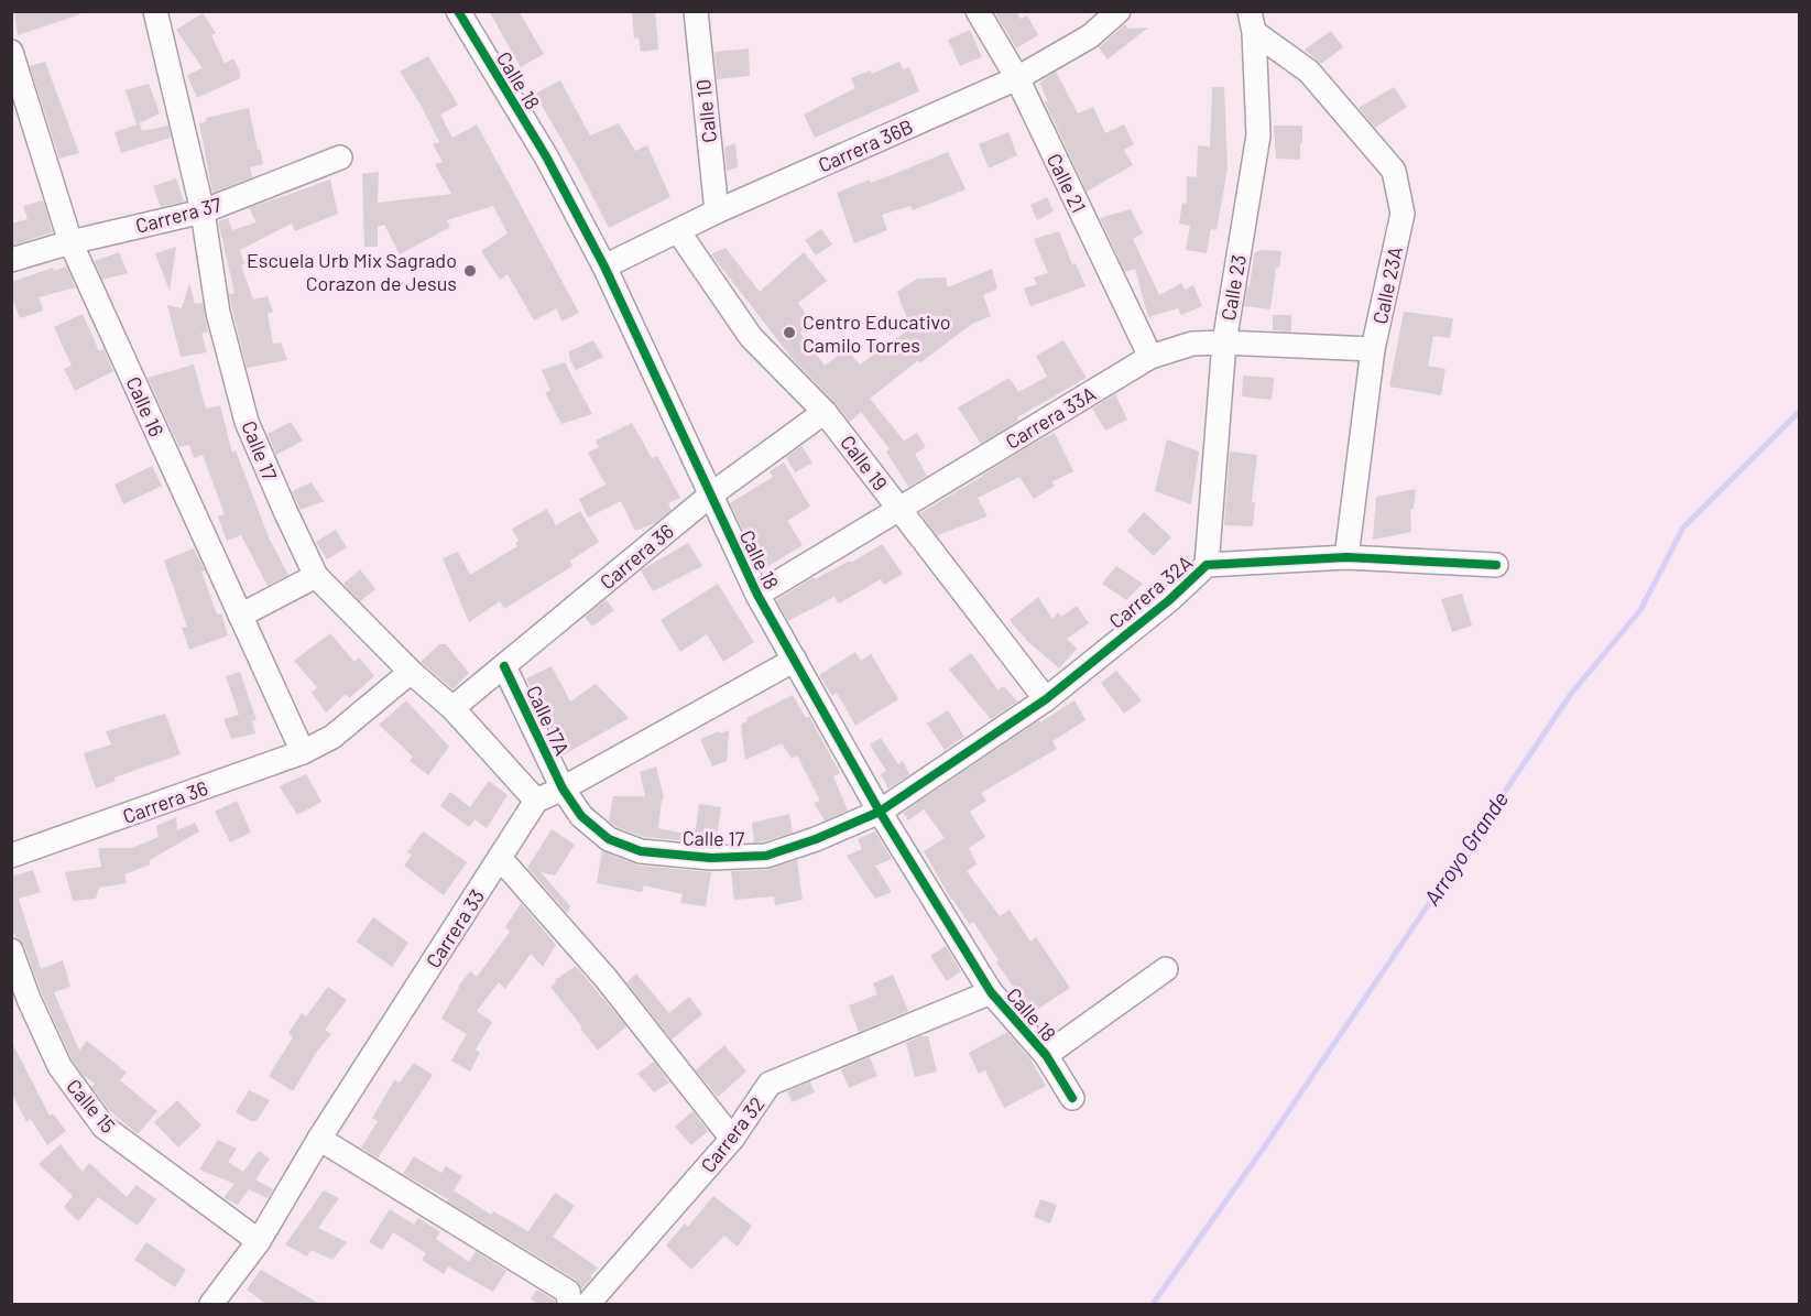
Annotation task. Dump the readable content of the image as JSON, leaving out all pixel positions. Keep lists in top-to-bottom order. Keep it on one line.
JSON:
{"streets":{"street":["Calle 18","Calle 10","Carrera 36B","Calle 21","Carrera 37","Calle 23A","Calle 23","Calle 16","Carrera 33A","Calle 17","Calle 19","Carrera 36","Carrera 32A","Calle 17A","Carrera 33","Calle 15","Carrera 32"]},"crossings":[["Calle 18","Carrera 36B"],["Calle 18","Carrera 33A"],["Calle 18","Calle 17"],["Calle 18","Carrera 36"],["Calle 18","Carrera 32A"],["Calle 18","Carrera 32"],["Calle 10","Carrera 36B"],["Carrera 36B","Calle 21"],["Carrera 36B","Calle 19"],["Calle 21","Carrera 33A"],["Carrera 37","Calle 16"],["Carrera 37","Calle 17"],["Calle 23A","Calle 23"],["Calle 23A","Carrera 33A"],["Calle 23A","Carrera 32A"],["Calle 23","Carrera 33A"],["Calle 23","Carrera 32A"],["Calle 16","Carrera 36"],["Carrera 33A","Calle 19"],["Calle 17","Carrera 36"],["Calle 17","Carrera 32A"],["Calle 17","Calle 17A"],["Calle 17","Carrera 33"],["Calle 19","Carrera 36"],["Calle 19","Carrera 32A"],["Carrera 36","Calle 17A"],["Carrera 33","Calle 15"]],"water":["Arroyo Grande"],"places":["Escuela Urb Mix Sagrado Corazon de Jesus","Centro Educativo Camilo Torres"]}
